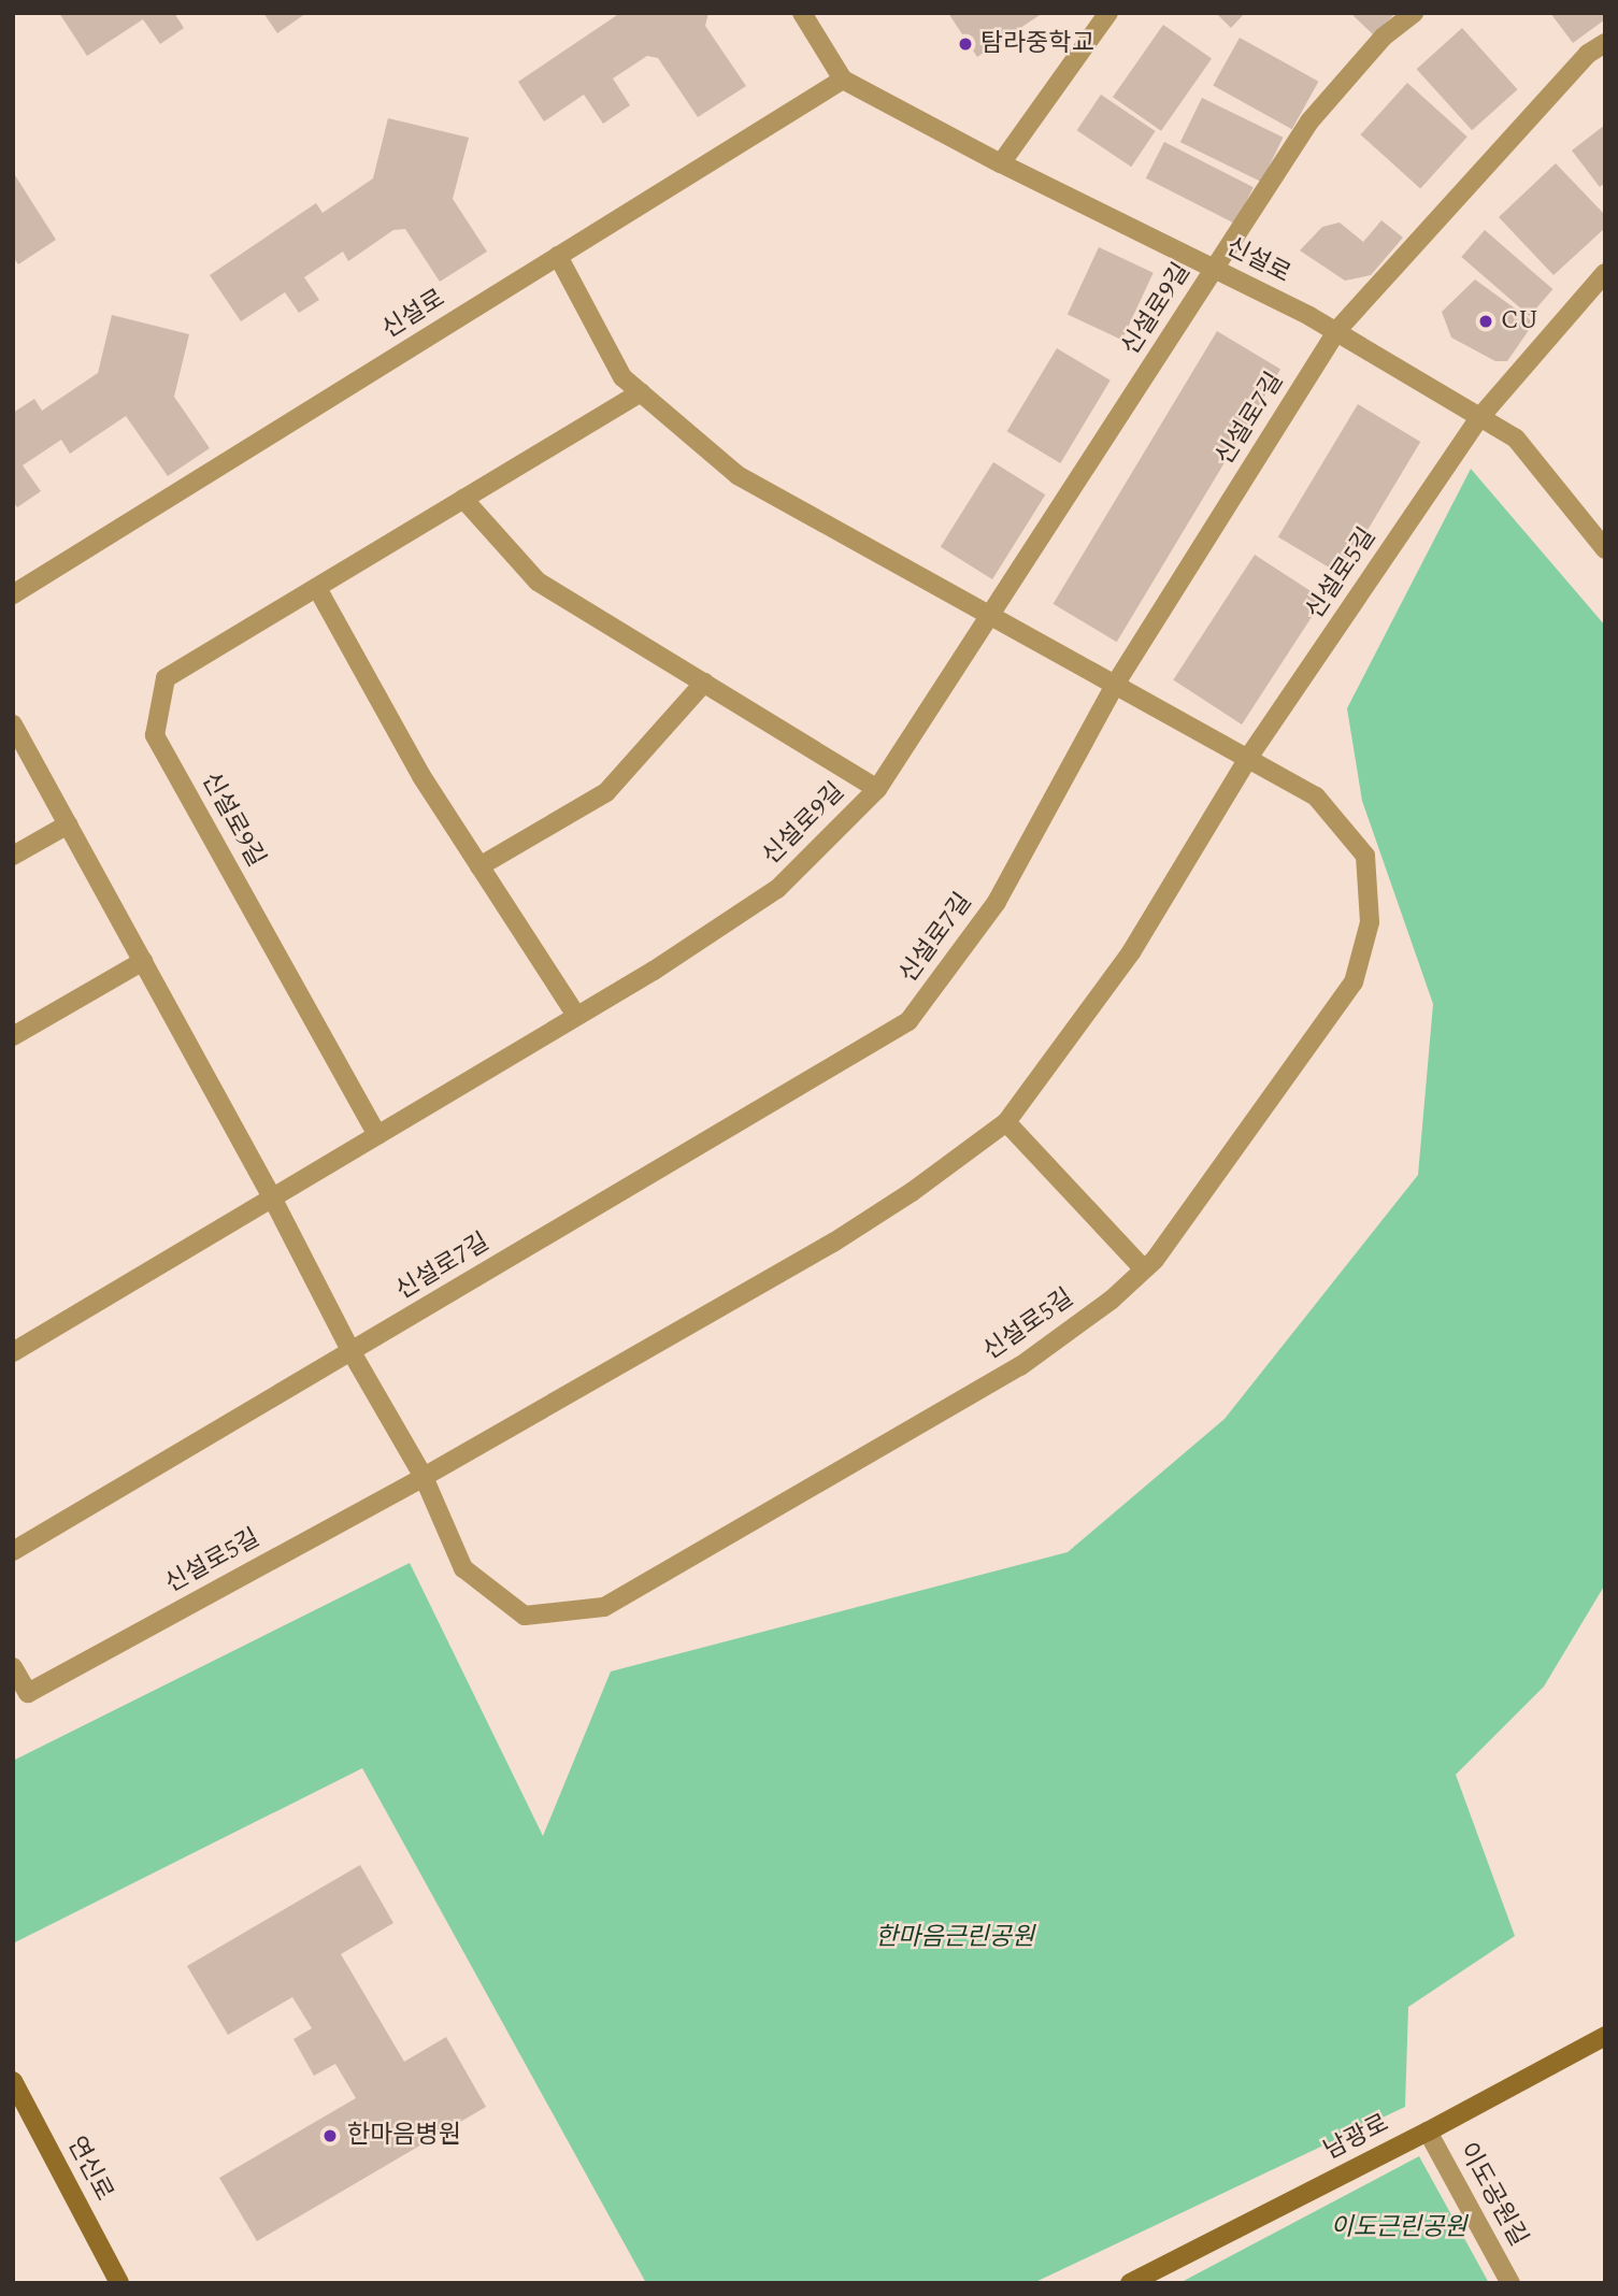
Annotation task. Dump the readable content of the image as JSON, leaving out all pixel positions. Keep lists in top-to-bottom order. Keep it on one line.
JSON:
{"streets":{"main road":["남광로","연신로"],"street":["신설로","신설로9길","신설로7길","신설로5길","이도공원길"]},"crossings":[["신설로","신설로9길"],["신설로","신설로7길"],["신설로","신설로5길"],["남광로","이도공원길"]],"parks":["한마음근린공원","이도근린공원"],"places":["탐라중학교","CU","한마음병원"]}
